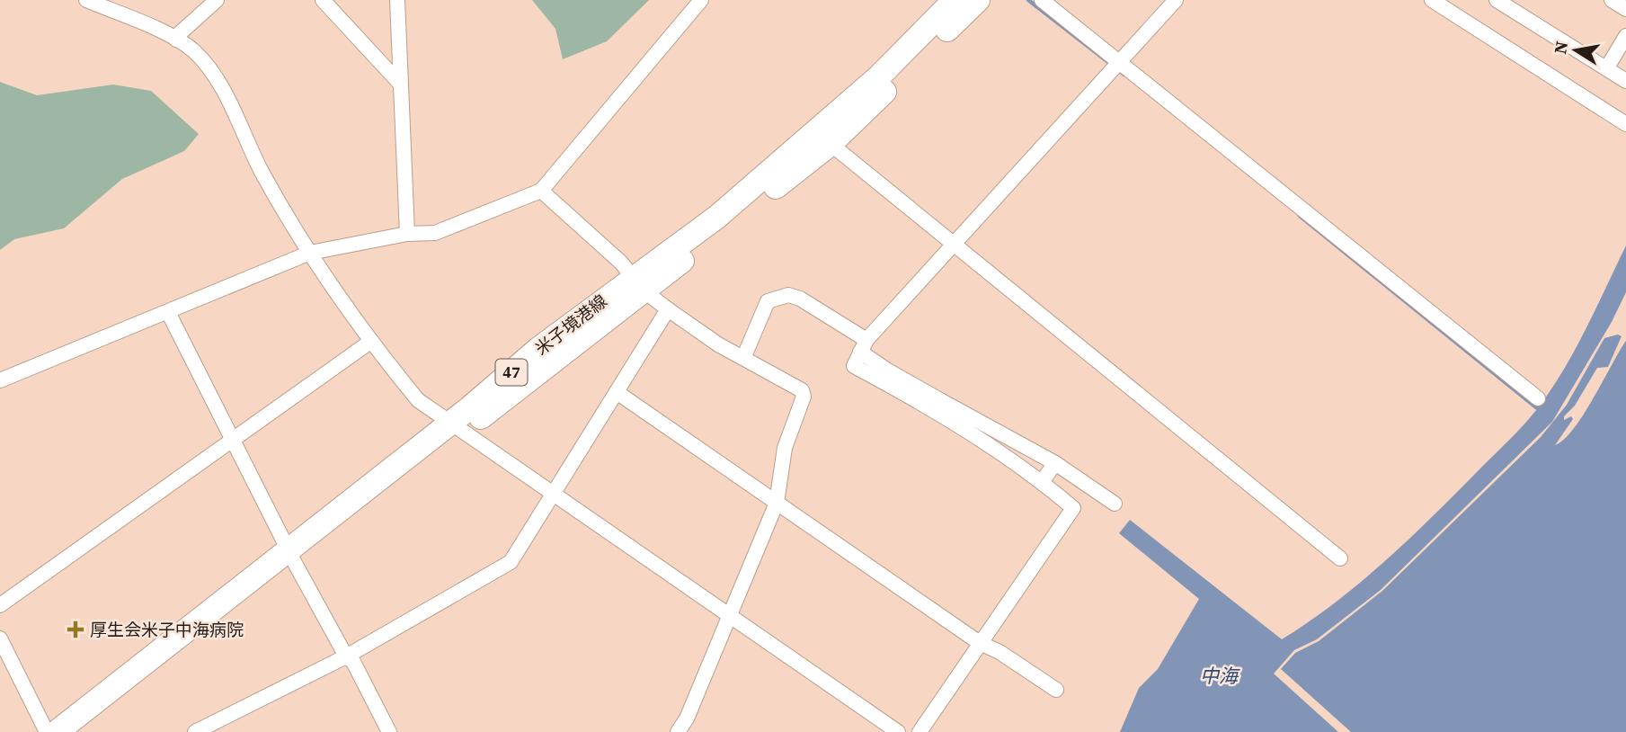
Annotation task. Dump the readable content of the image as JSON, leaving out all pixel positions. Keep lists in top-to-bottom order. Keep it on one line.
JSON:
{"streets":{"main road":["米子境港線","47"]},"water":["中海"],"places":{"health":["厚生会米子中海病院"]},"north":"left"}
